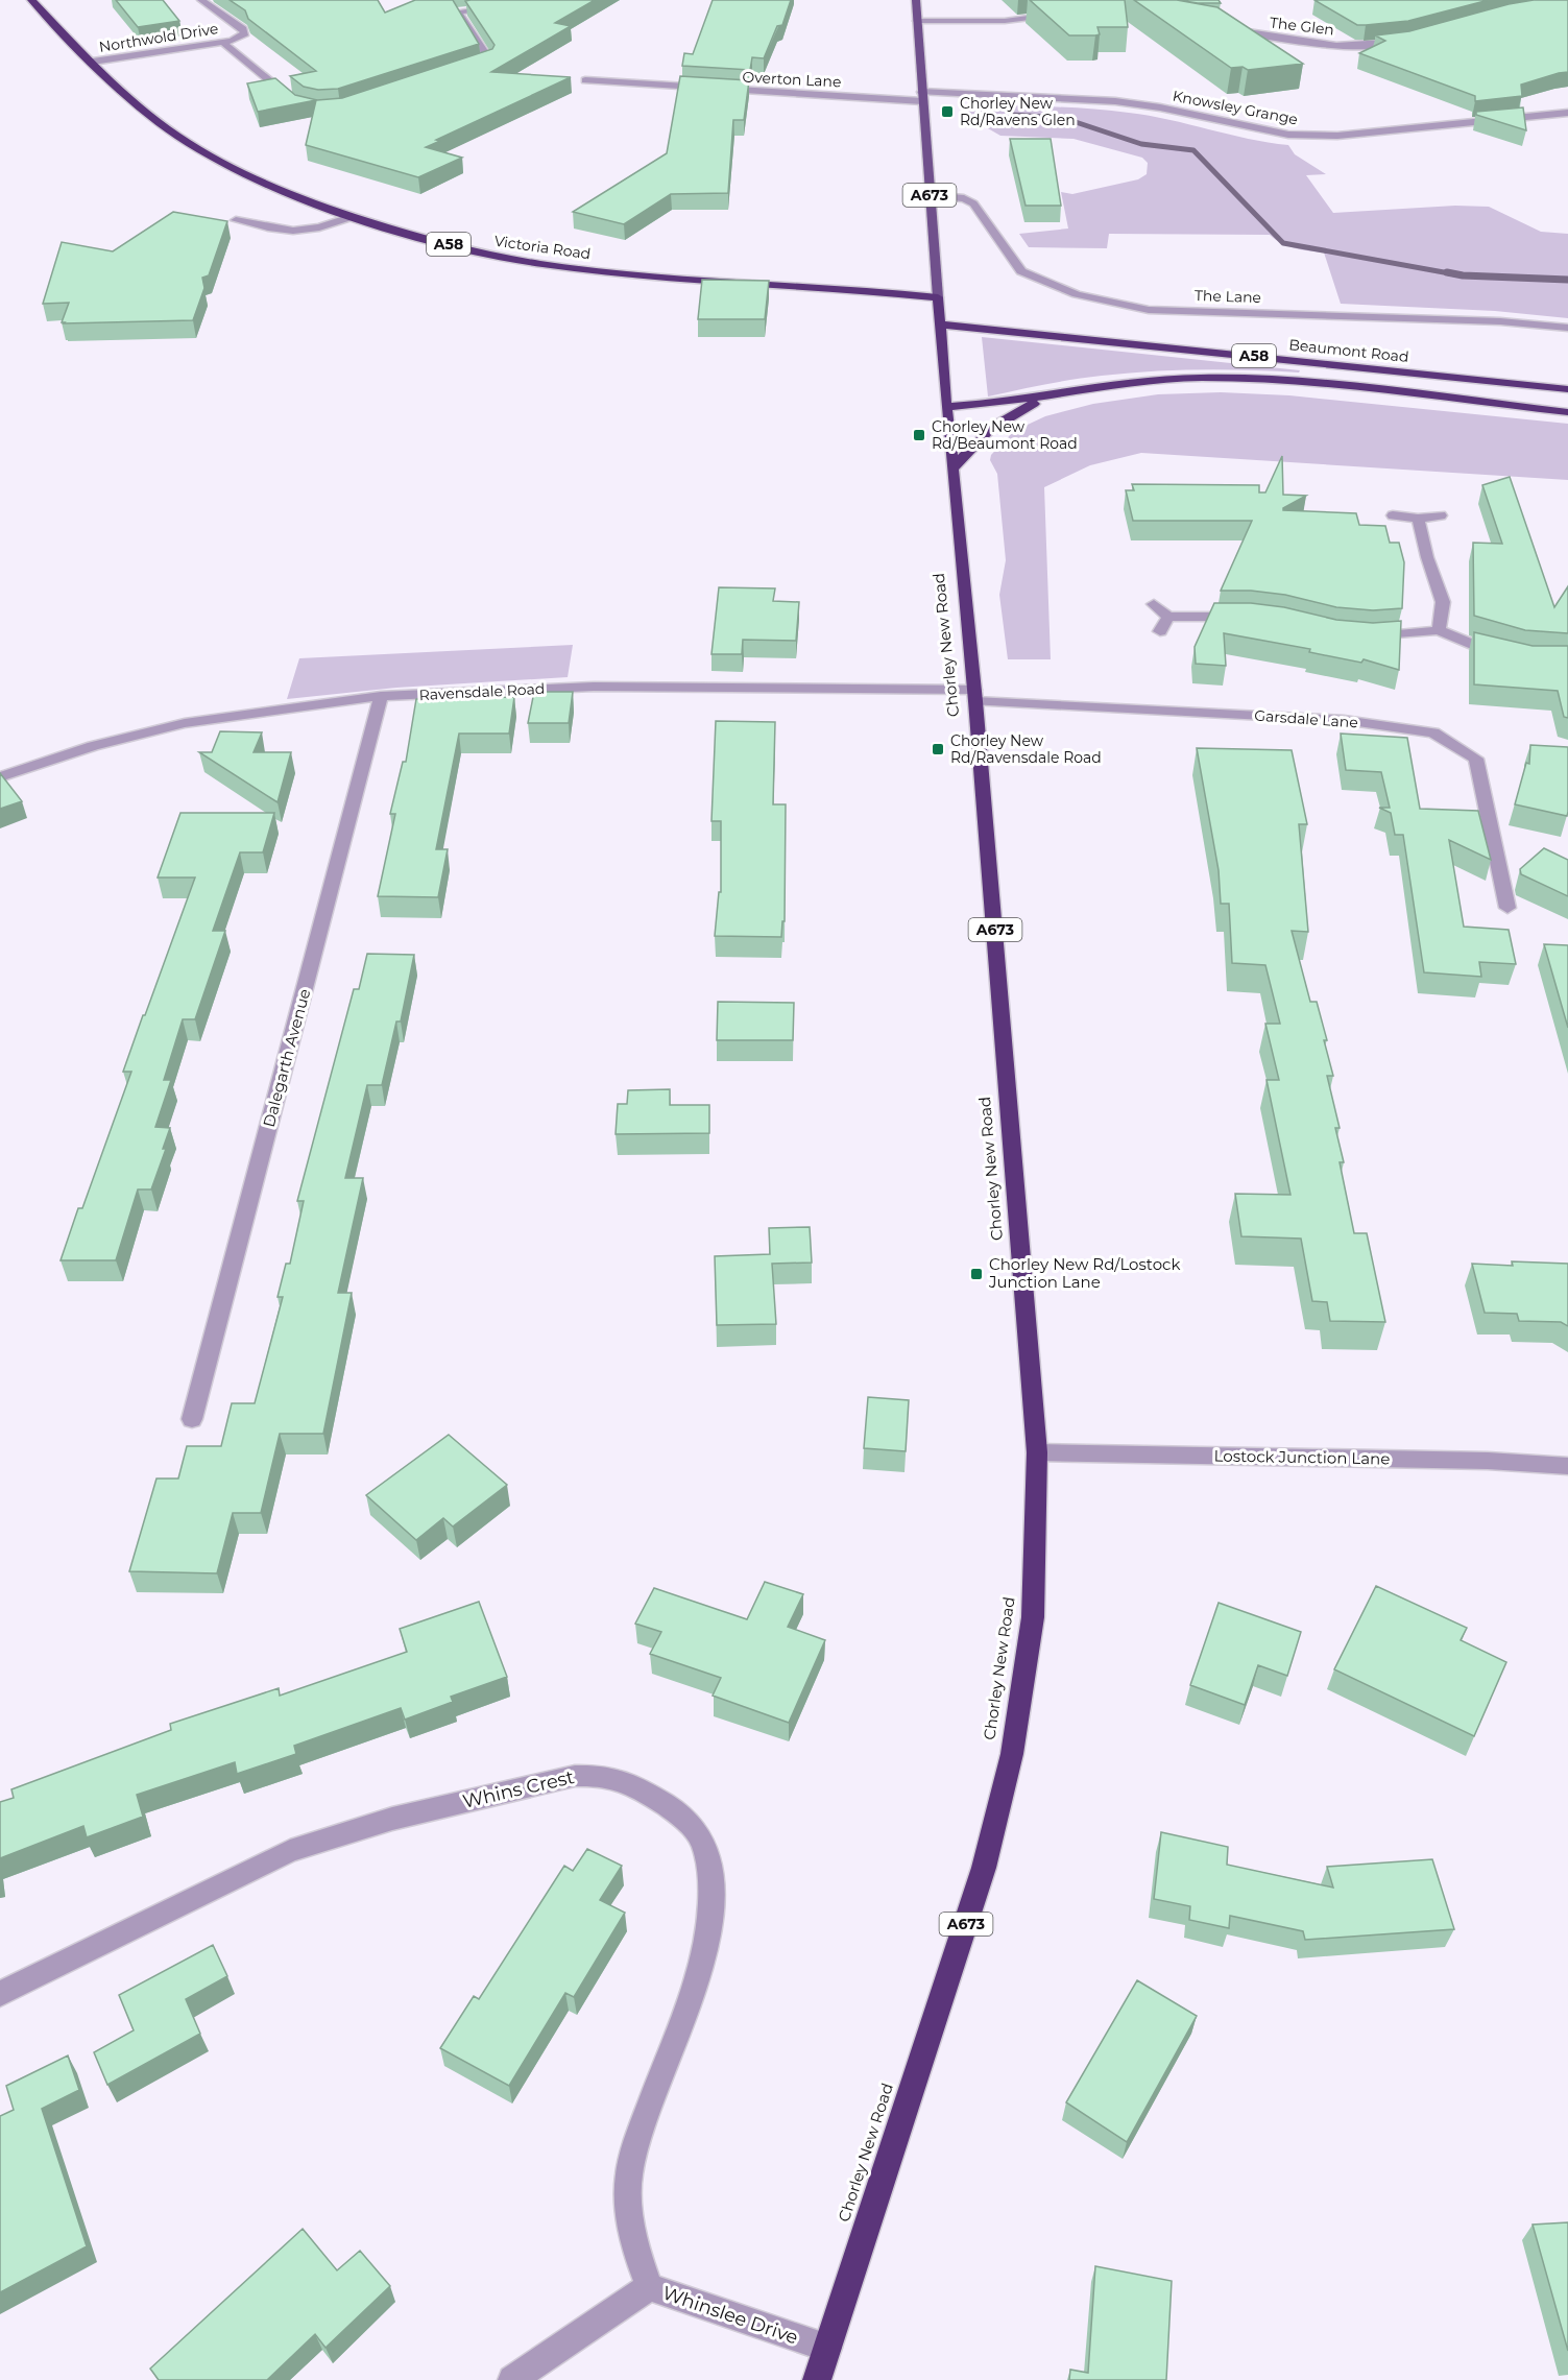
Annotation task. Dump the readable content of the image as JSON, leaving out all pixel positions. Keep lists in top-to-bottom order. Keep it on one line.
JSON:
{"streets":{"highway":["A673","A58","Victoria Road","Beaumont Road","Chorley New Road"],"street":["The Glen","Northwold Drive","Overton Lane","Knowsley Grange","The Lane","Ravensdale Road","Garsdale Lane","Dalegarth Avenue","Lostock Junction Lane","Whins Crest","Whinslee Drive"]},"crossings":[["Northwold Drive","Victoria Road"],["Overton Lane","Knowsley Grange"],["Overton Lane","Chorley New Road"],["Knowsley Grange","Chorley New Road"],["A58","Chorley New Road"],["Victoria Road","Chorley New Road"],["The Lane","Chorley New Road"],["Beaumont Road","Chorley New Road"],["Chorley New Road","Ravensdale Road"],["Chorley New Road","Garsdale Lane"],["Chorley New Road","Lostock Junction Lane"],["Chorley New Road","Whinslee Drive"],["Ravensdale Road","Garsdale Lane"],["Ravensdale Road","Dalegarth Avenue"],["Whins Crest","Whinslee Drive"]],"places":{"transit":["Chorley New Rd/Ravens Glen","Chorley New Rd/Beaumont Road","Chorley New Rd/Ravensdale Road","Chorley New Rd/Lostock Junction Lane"]}}
